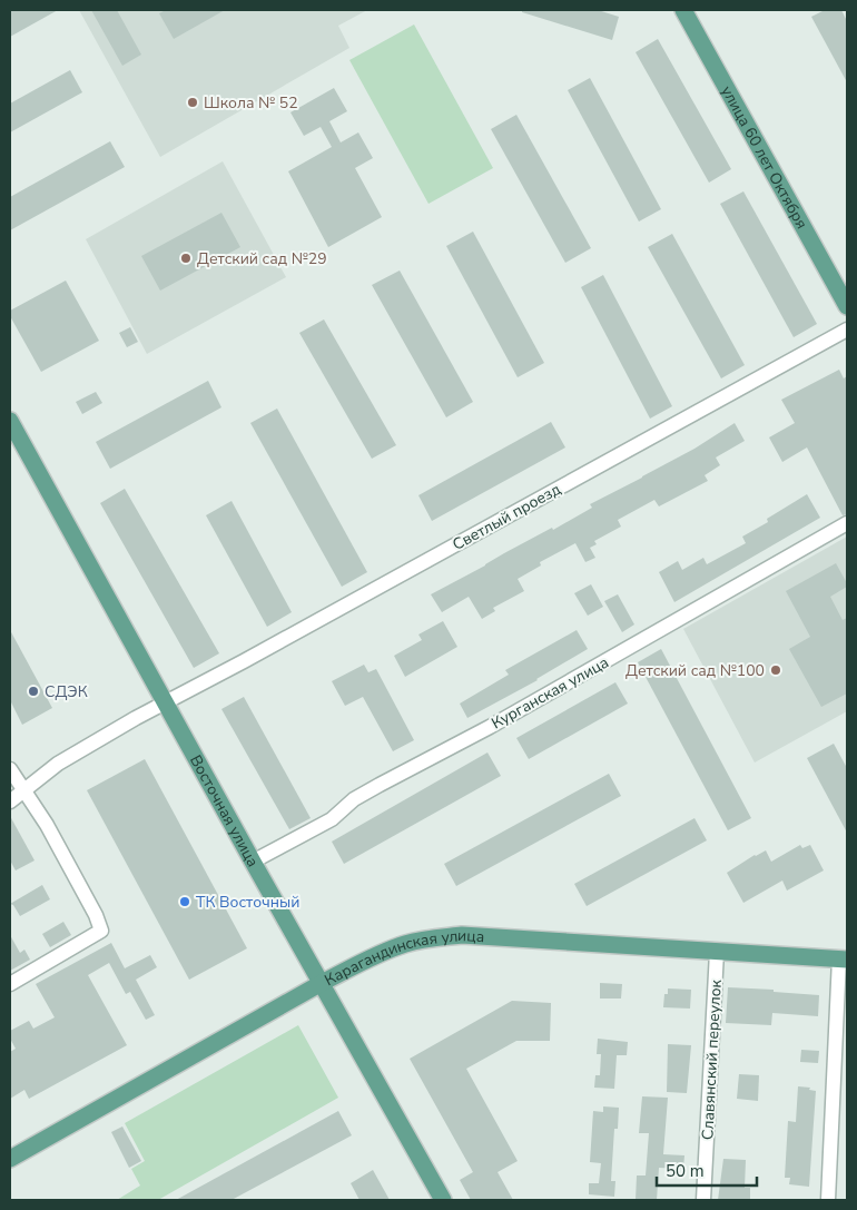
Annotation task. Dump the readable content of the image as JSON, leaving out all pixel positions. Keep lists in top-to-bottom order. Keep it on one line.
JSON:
{"streets":{"main road":["улица 60 лет Октября","Восточная улица","Карагандинская улица"],"street":["Светлый проезд","Курганская улица","Славянский переулок"]},"crossings":[["Светлый проезд","Восточная улица"],["Курганская улица","Восточная улица"],["Восточная улица","Карагандинская улица"],["Карагандинская улица","Славянский переулок"]],"places":["Школа № 52","Детский сад №29","Детский сад №100","СДЭК","ТК Восточный"],"scale_bar":"50 m"}
